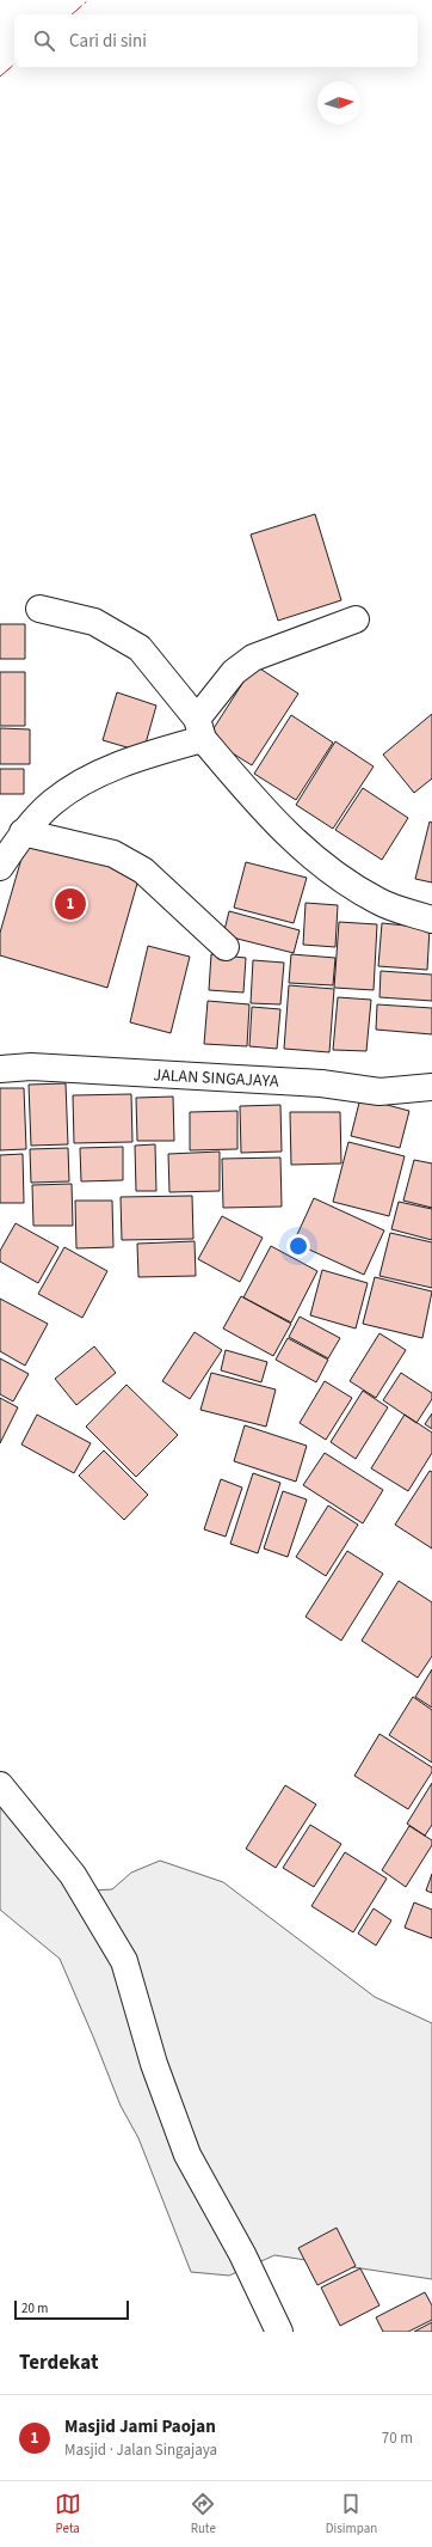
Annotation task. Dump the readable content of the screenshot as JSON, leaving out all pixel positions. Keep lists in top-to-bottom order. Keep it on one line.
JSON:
{"streets":{"street":["JALAN SINGAJAYA"]},"scale_bar":"20 m","north":"right","page":{"search":"Cari di sini","pins":"1","scale":"20 m","heading":"Terdekat","list":[{"mark":"1","name":"Masjid Jami Paojan","note":"Masjid · Jalan Singajaya","value":"70 m"}],"nav":["Peta","Rute","Disimpan"]}}
